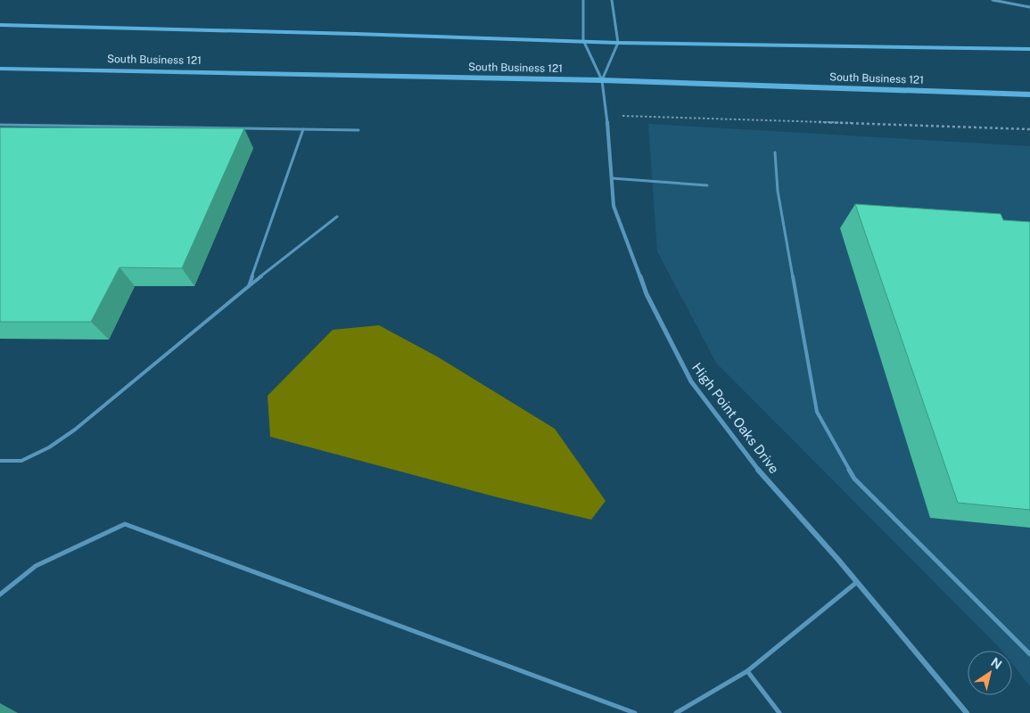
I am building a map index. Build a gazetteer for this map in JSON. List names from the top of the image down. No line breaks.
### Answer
{"streets":{"main road":["South Business 121"],"street":["High Point Oaks Drive"]},"crossings":[["South Business 121","High Point Oaks Drive"]],"north":"top right"}
